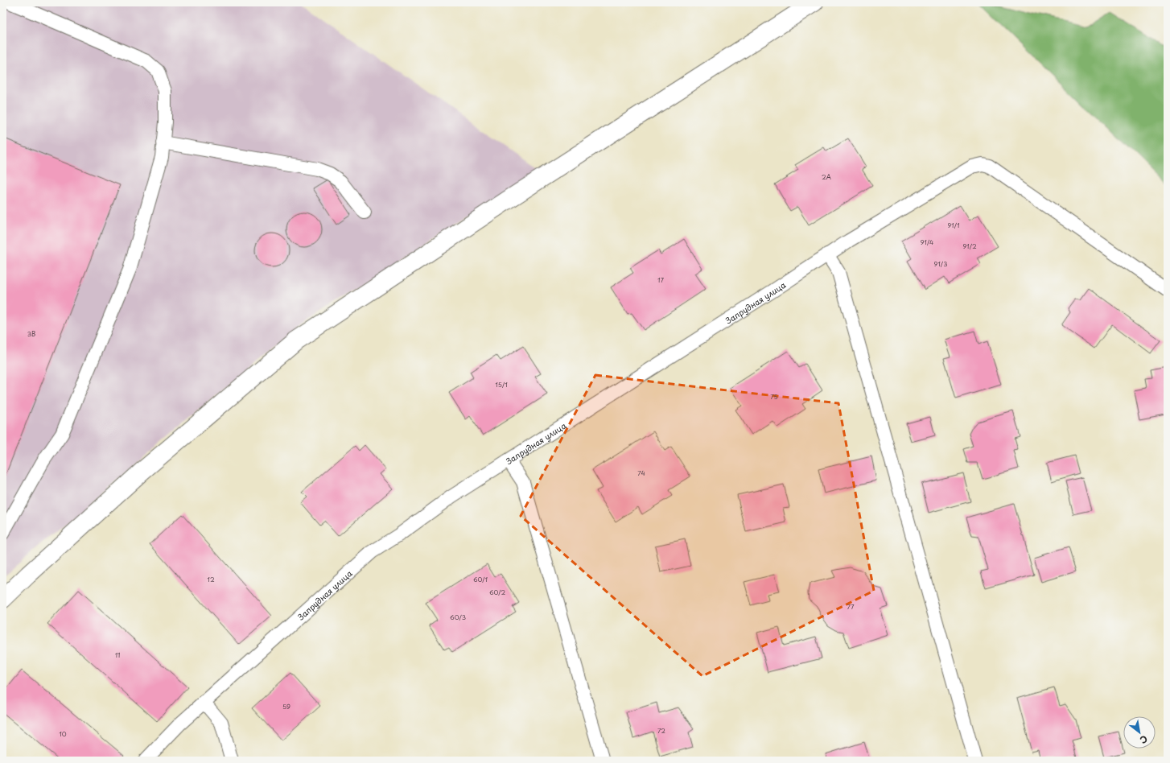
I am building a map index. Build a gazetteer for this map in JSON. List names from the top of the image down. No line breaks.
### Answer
{"streets":{"lane":["Запрудная улица"]},"house_numbers":["2А","91/1","91/4","91/2","91/3","17","3В","15/1","75","74","12","60/1","60/2","77","60/3","11","59","72","10"],"north":"bottom right"}
